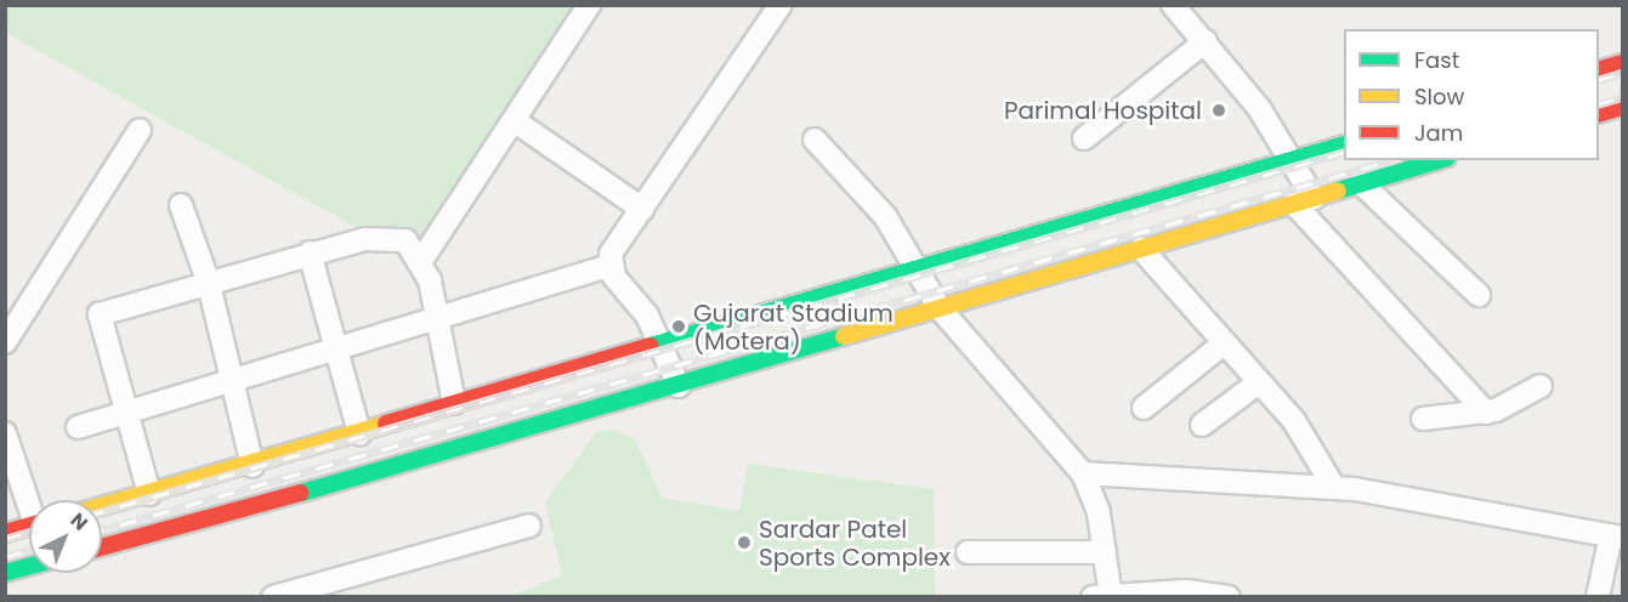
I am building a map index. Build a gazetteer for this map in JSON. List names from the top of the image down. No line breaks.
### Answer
{"places":["Parimal Hospital","Gujarat Stadium (Motera)","Sardar Patel Sports Complex"],"legend":["Fast","Slow","Jam"],"north":"top right"}
